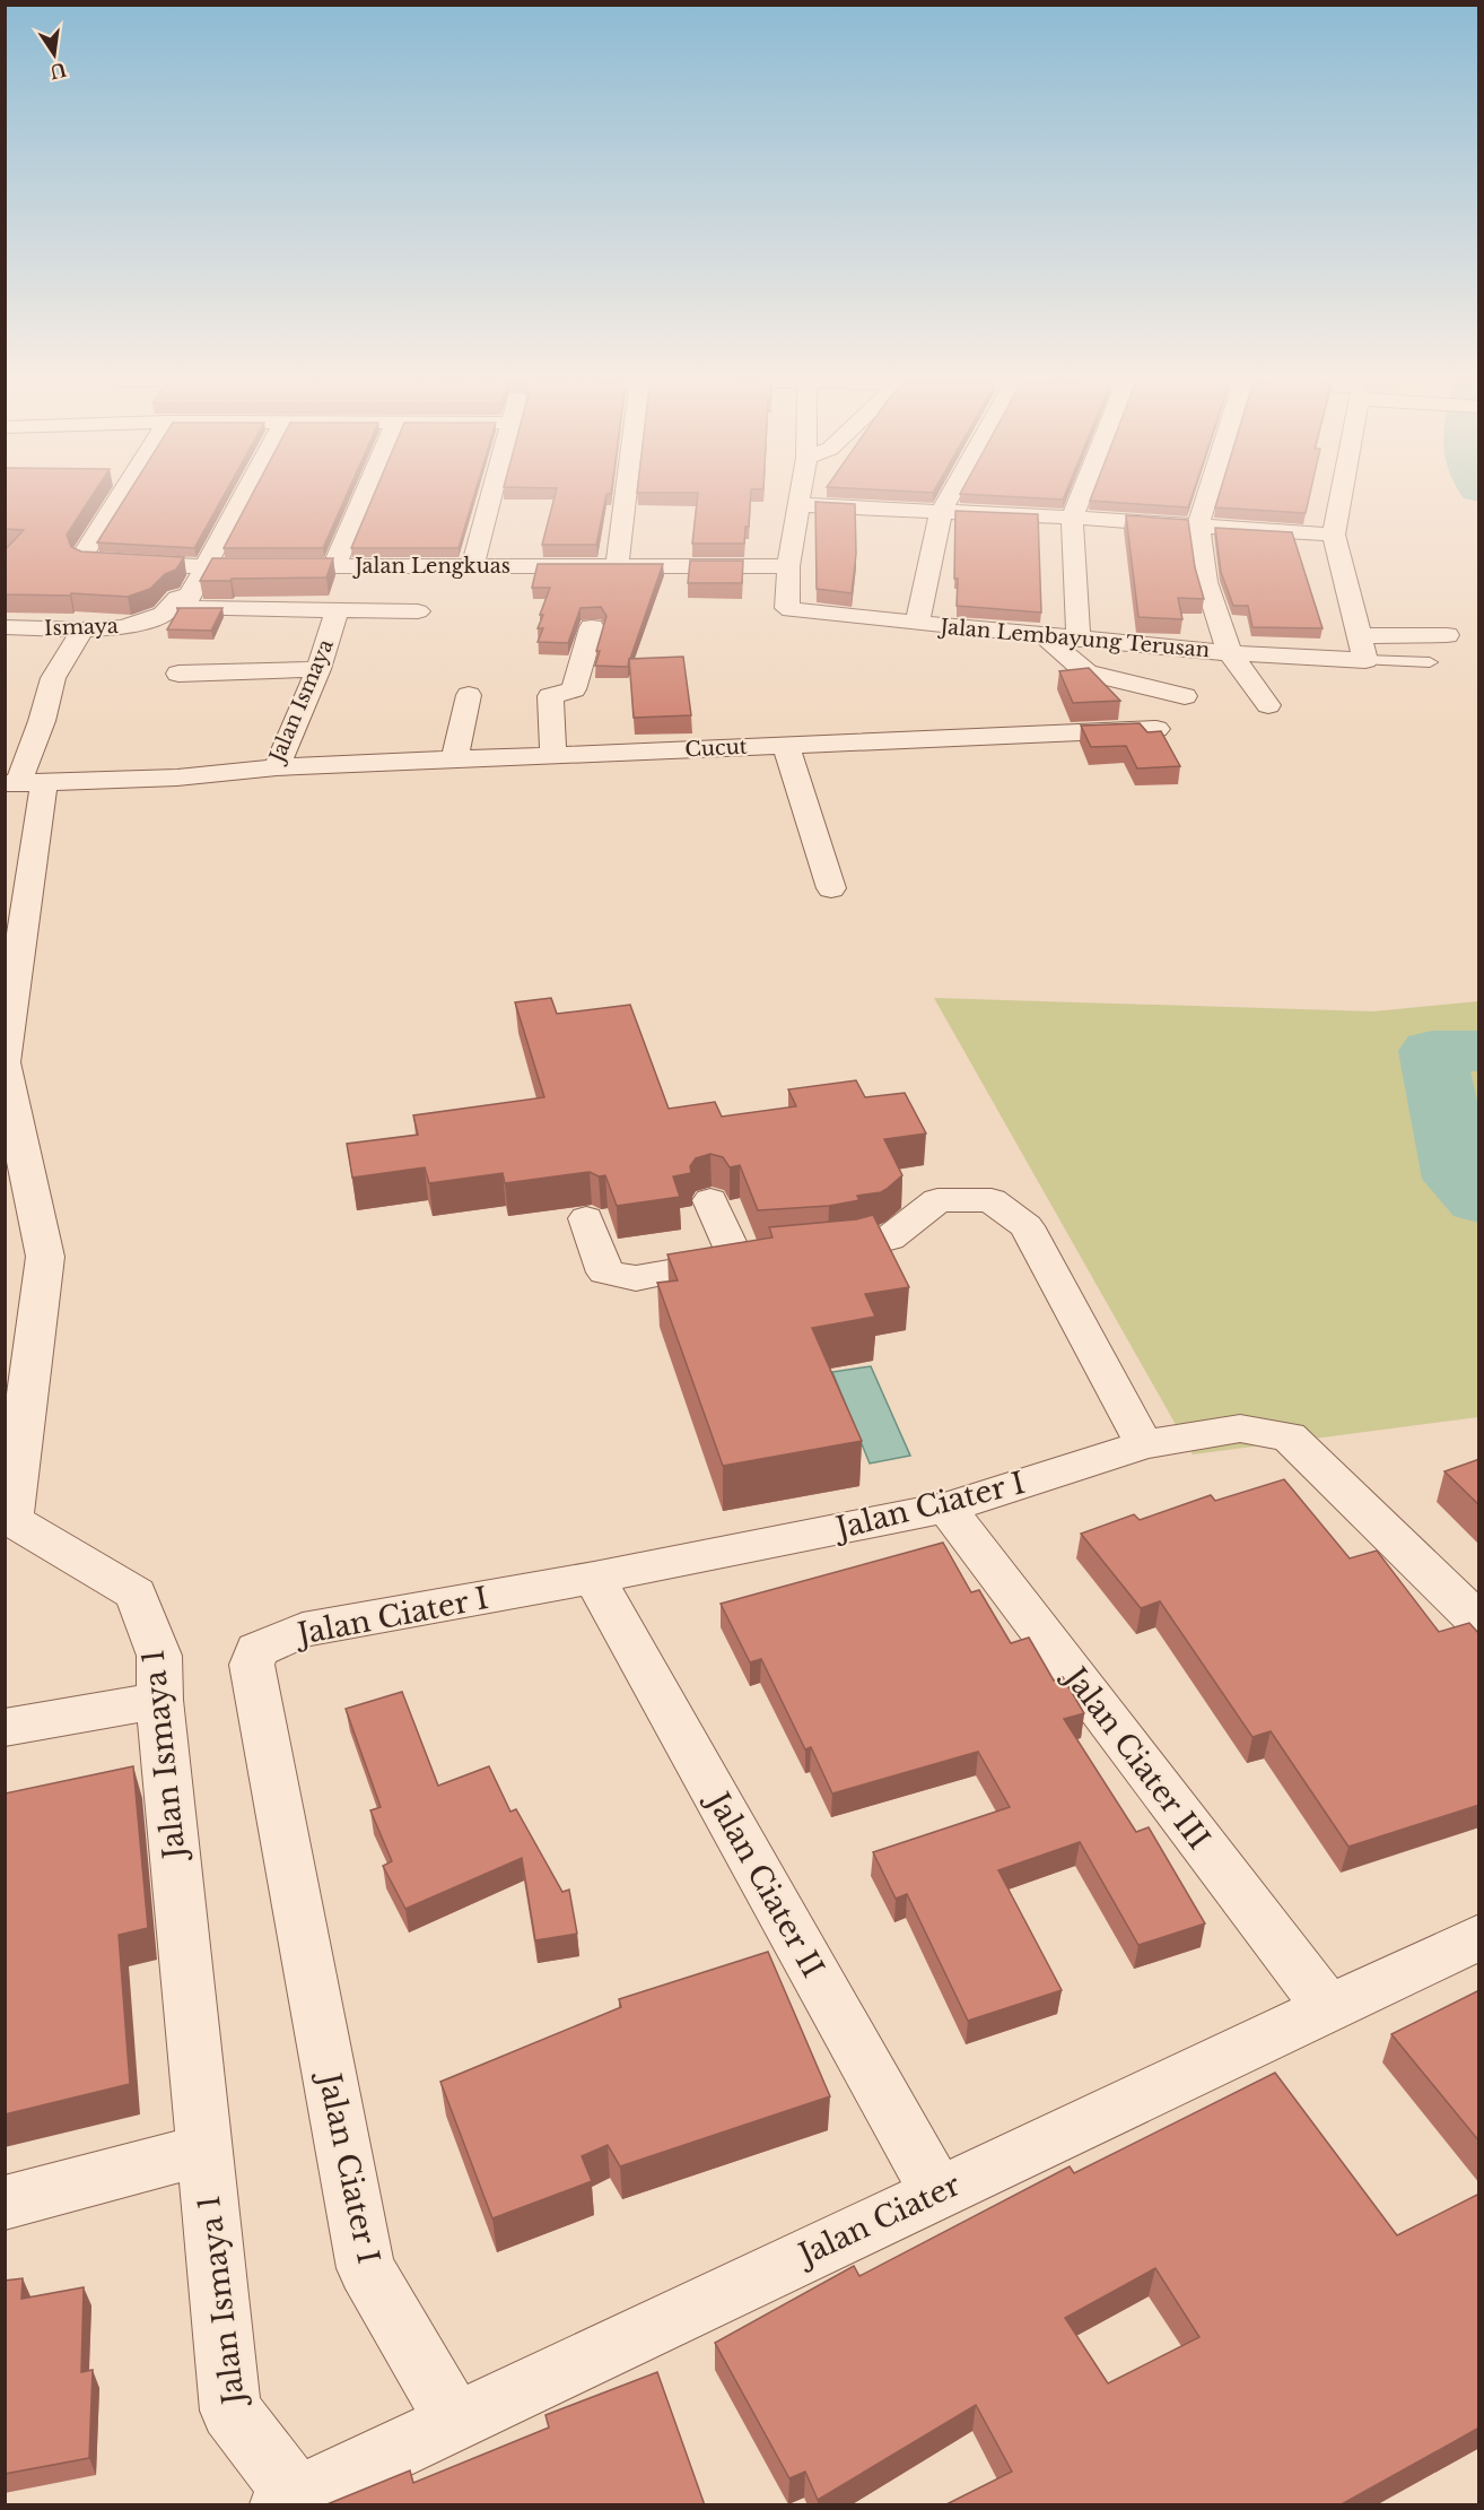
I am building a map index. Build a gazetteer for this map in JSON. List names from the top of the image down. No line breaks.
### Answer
{"streets":{"street":["Jalan Lengkuas","Ismaya","Jalan Lembayung Terusan","Jalan Ismaya","Cucut","Jalan Ciater I","Jalan Ismaya 1","Jalan Ciater III","Jalan Ciater II","Jalan Ciater"]},"crossings":[["Jalan Lengkuas","Jalan Lembayung Terusan"],["Ismaya","Jalan Ismaya"],["Ismaya","Jalan Ismaya 1"],["Jalan Ismaya","Cucut"],["Jalan Ismaya","Jalan Ismaya 1"],["Jalan Ciater I","Jalan Ciater III"],["Jalan Ciater I","Jalan Ciater II"],["Jalan Ciater I","Jalan Ciater"],["Jalan Ismaya 1","Jalan Ciater"],["Jalan Ciater III","Jalan Ciater"],["Jalan Ciater II","Jalan Ciater"]],"north":"bottom"}
